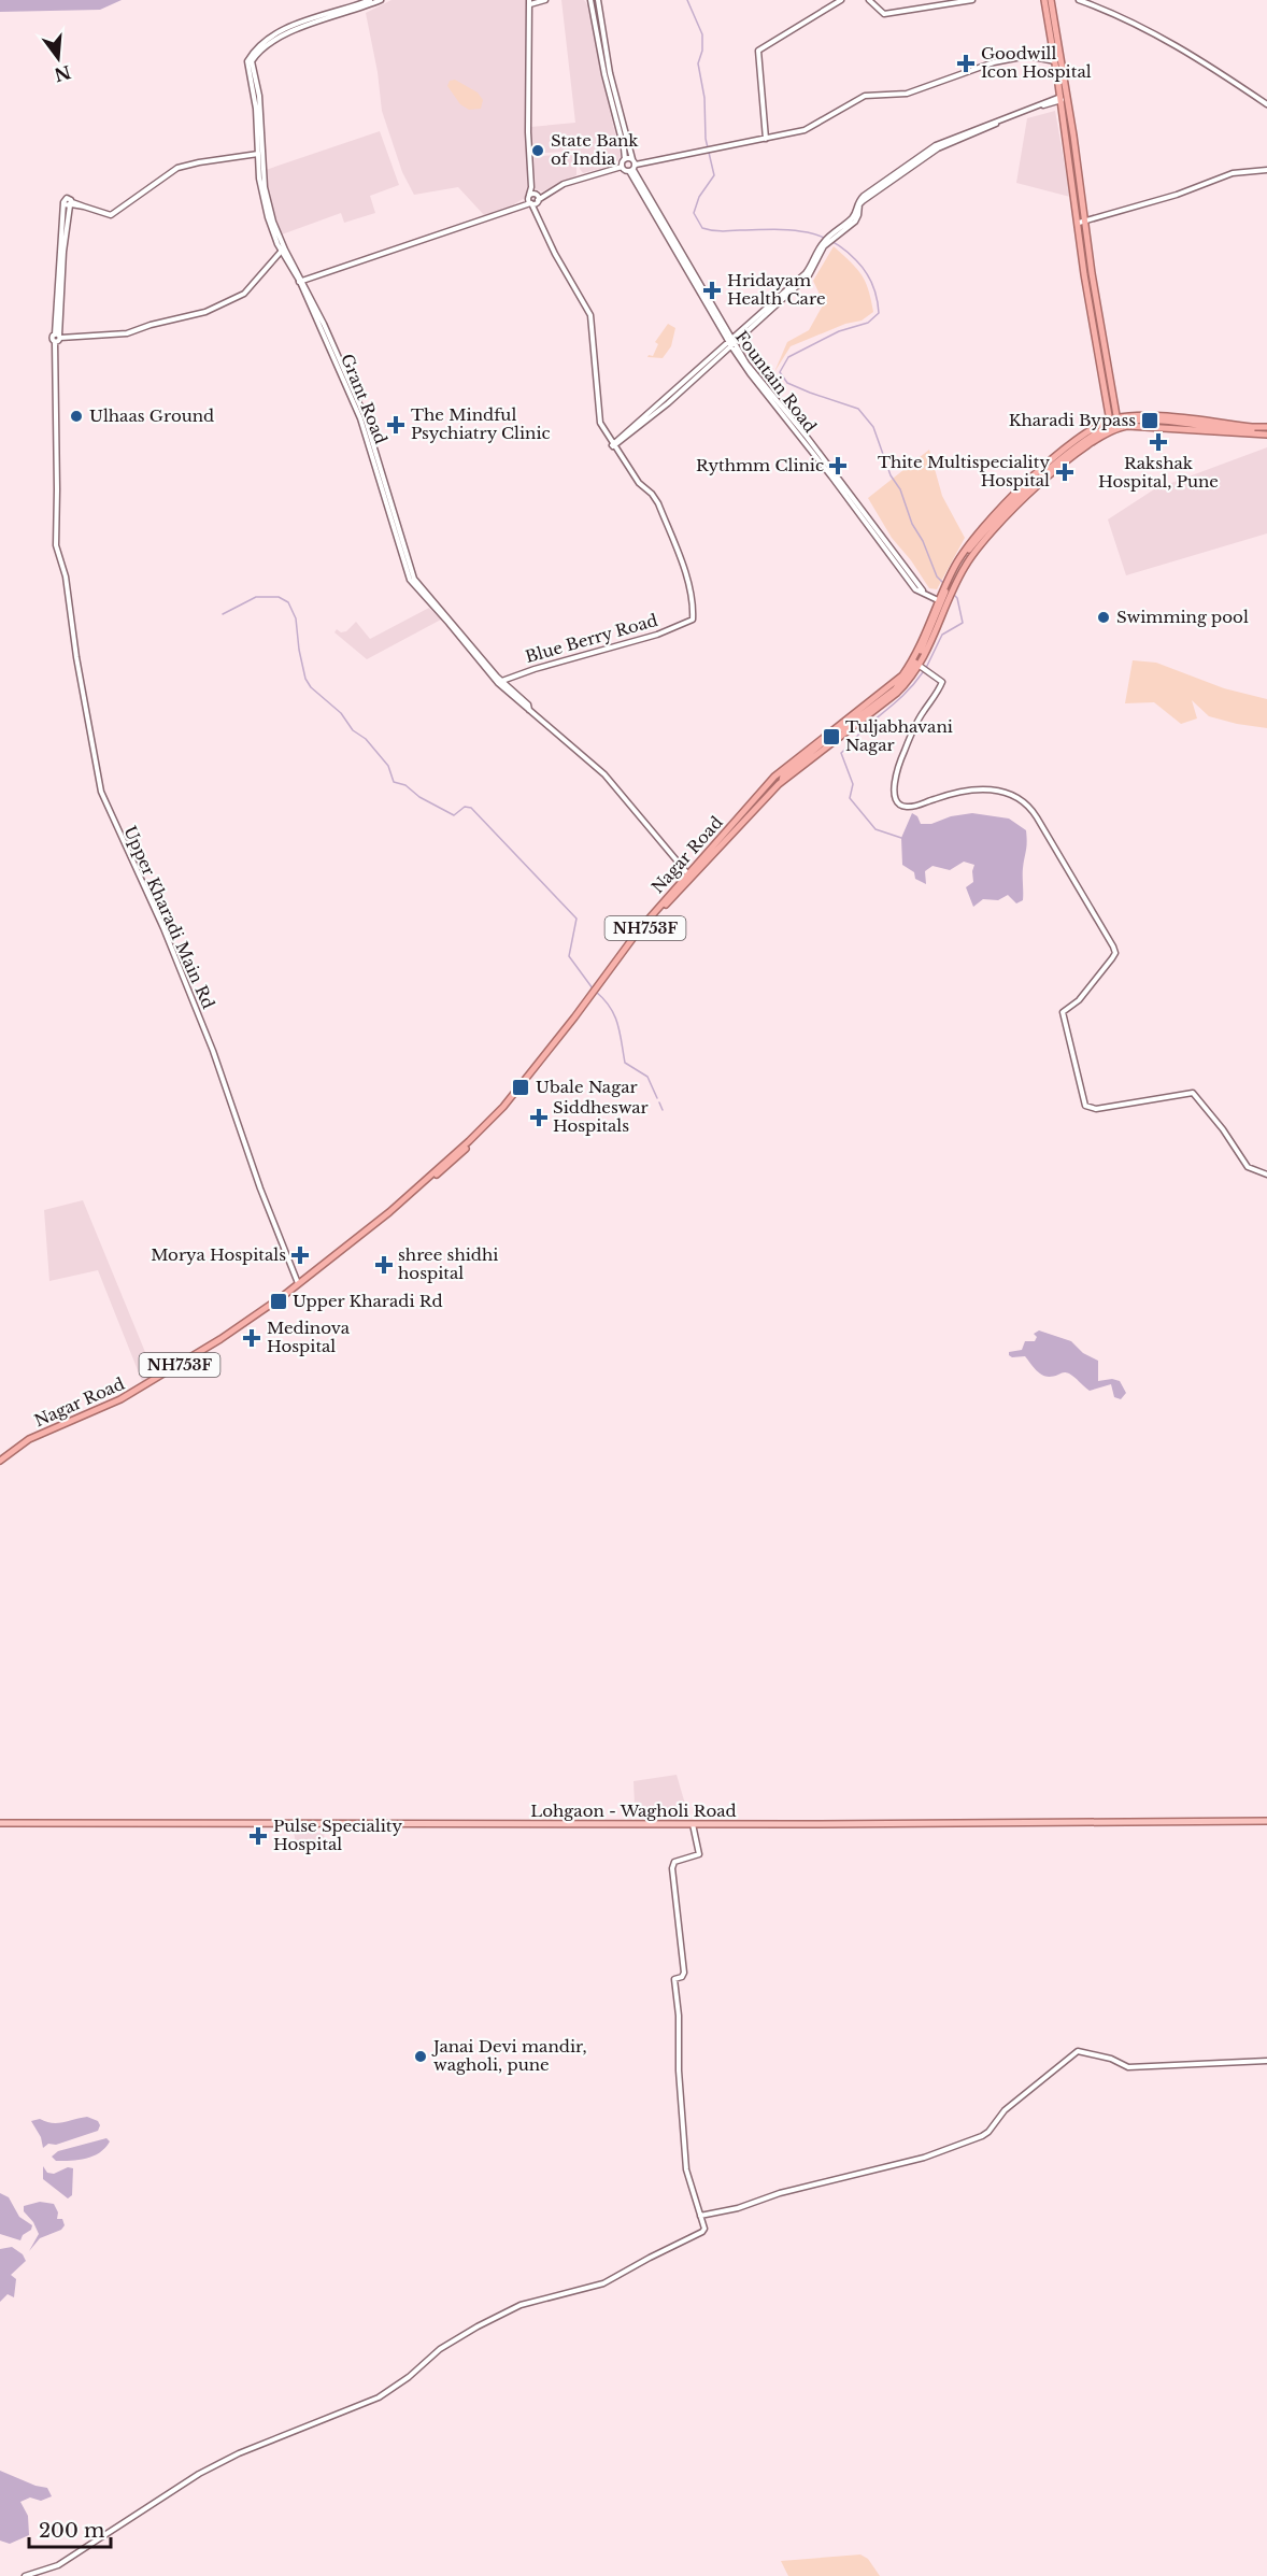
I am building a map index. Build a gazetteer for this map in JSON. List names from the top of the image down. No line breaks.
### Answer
{"streets":{"highway":["Nagar Road","NH753F"],"main road":["Lohgaon - Wagholi Road"],"street":["Fountain Road","Grant Road","Blue Berry Road","Upper Kharadi Main Rd"]},"crossings":[["Fountain Road","Nagar Road"],["Grant Road","Blue Berry Road"],["Grant Road","Nagar Road"],["Nagar Road","Upper Kharadi Main Rd"]],"places":{"health":["Goodwill Icon Hospital","Hridayam Health Care","The Mindful Psychiatry Clinic","Rakshak Hospital, Pune","Rythmm Clinic","Thite Multispeciality Hospital","Siddheswar Hospitals","Morya Hospitals","shree shidhi hospital","Medinova Hospital","Pulse Speciality Hospital"],"other":["State Bank of India","Ulhaas Ground","Swimming pool","Janai Devi mandir, wagholi, pune"],"transit":["Kharadi Bypass","Tuljabhavani Nagar","Ubale Nagar","Upper Kharadi Rd"]},"scale_bar":"200 m","north":"bottom"}
